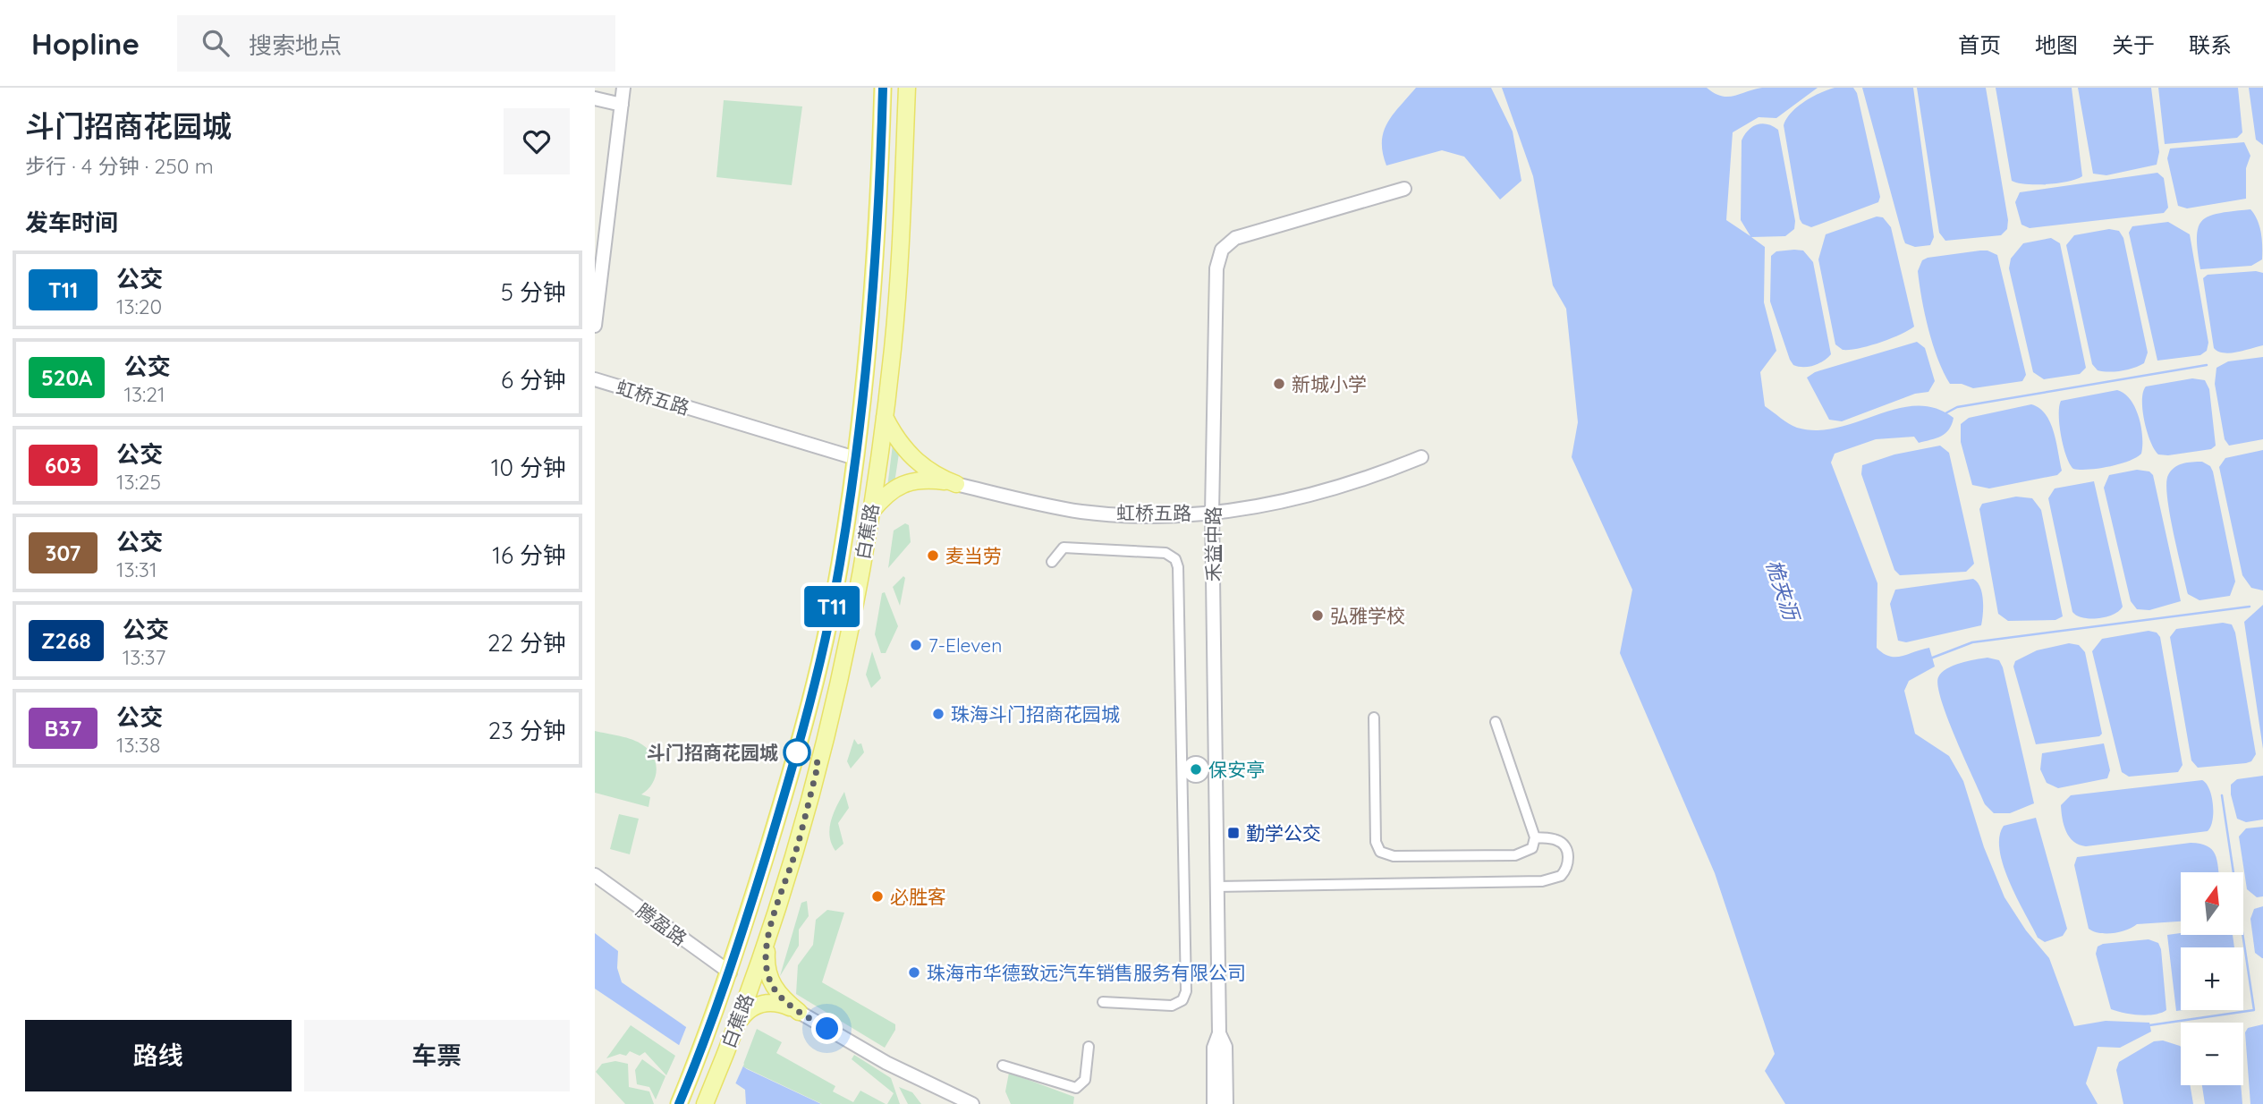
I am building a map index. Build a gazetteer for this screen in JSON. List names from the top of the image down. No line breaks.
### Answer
{"streets":{"main road":["白蕉路"],"street":["虹桥五路","禾益中路","腾盈路"]},"crossings":[["虹桥五路","白蕉路"],["虹桥五路","禾益中路"],["白蕉路","腾盈路"]],"water":["桅夹沥"],"places":{"other":["新城小学","麦当劳","弘雅学校","7-Eleven","珠海斗门招商花园城","斗门招商花园城","保安亭","必胜客","珠海市华德致远汽车销售服务有限公司"],"transit":["勤学公交"]},"lines":["bus line T11"],"north":"top","page":{"header":"Hopline","search":"搜索地点","nav":["首页","地图","关于","联系"],"heading":[["斗门招商花园城","步行 · 4 分钟 · 250 m"],"发车时间"],"on_map":"T11","list":[{"mark":"T11","name":"公交","note":"13:20","value":"5 分钟"},{"mark":"520A","name":"公交","note":"13:21","value":"6 分钟"},{"mark":"603","name":"公交","note":"13:25","value":"10 分钟"},{"mark":"307","name":"公交","note":"13:31","value":"16 分钟"},{"mark":"Z268","name":"公交","note":"13:37","value":"22 分钟"},{"mark":"B37","name":"公交","note":"13:38","value":"23 分钟"}],"map_buttons":["+","−"],"buttons":["路线","车票"]}}
